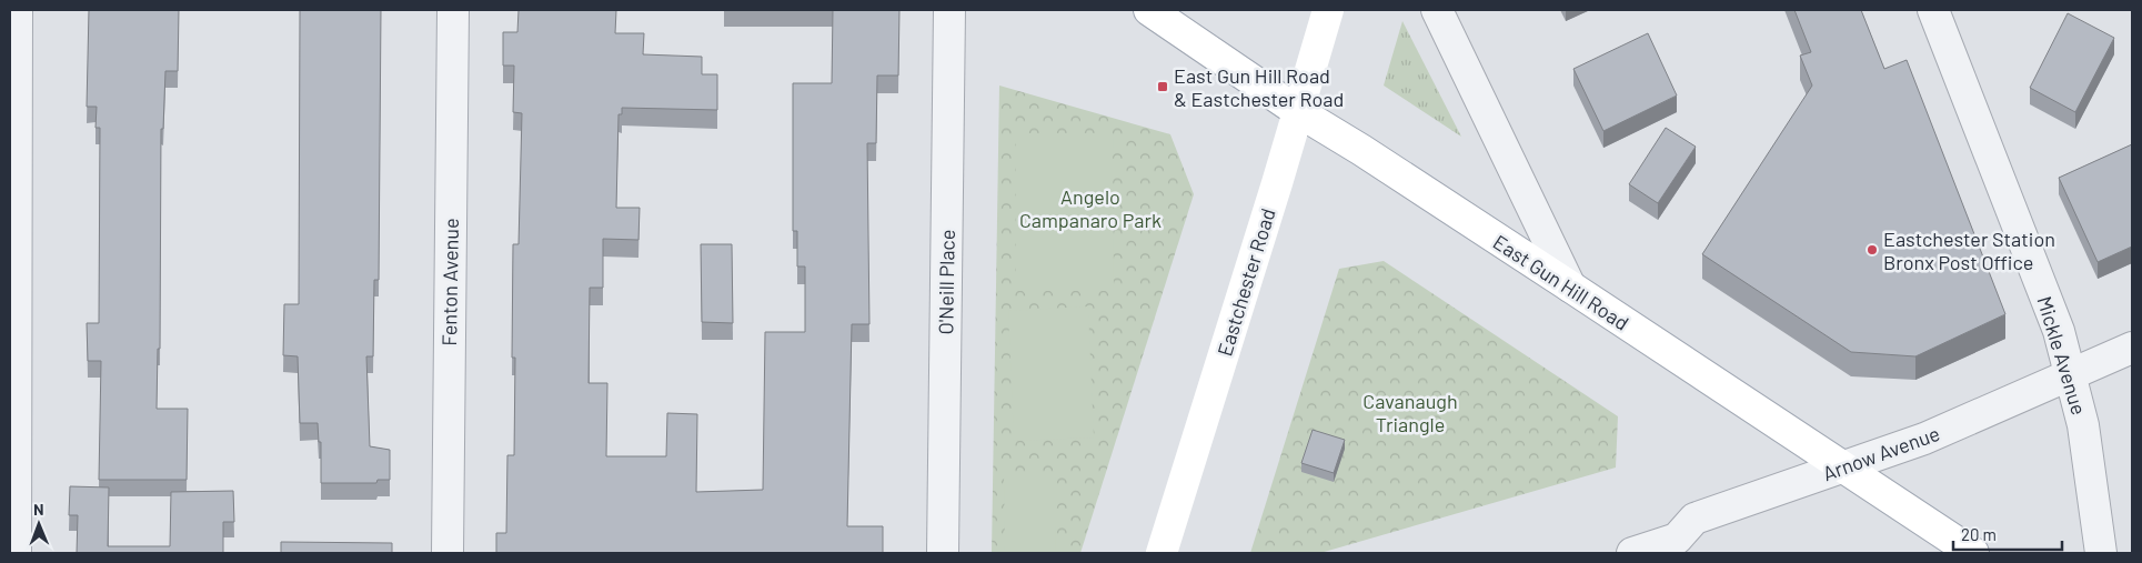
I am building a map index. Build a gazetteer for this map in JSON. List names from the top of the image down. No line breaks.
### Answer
{"streets":{"main road":["Eastchester Road","East Gun Hill Road"],"street":["Fenton Avenue","O'Neill Place","Mickle Avenue","Arnow Avenue"]},"crossings":[["Eastchester Road","East Gun Hill Road"],["East Gun Hill Road","Arnow Avenue"],["Mickle Avenue","Arnow Avenue"]],"parks":["Angelo Campanaro Park","Cavanaugh Triangle"],"places":{"transit":["East Gun Hill Road & Eastchester Road"],"other":["Eastchester Station Bronx Post Office"]},"scale_bar":"20 m","north":"top"}
